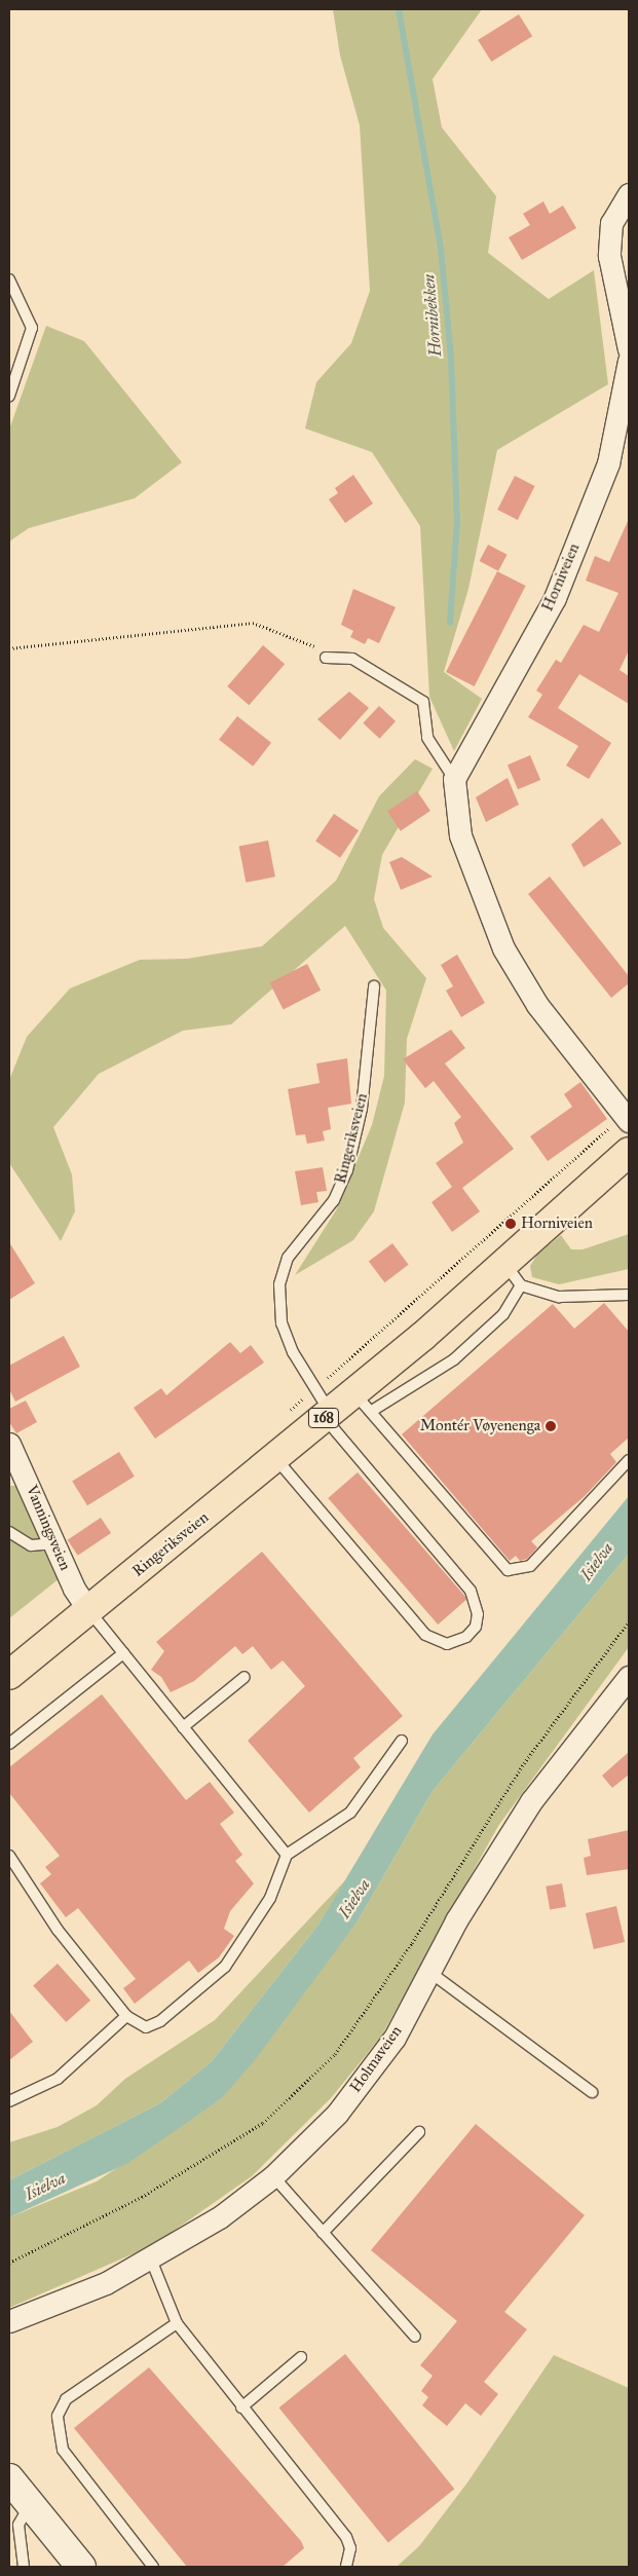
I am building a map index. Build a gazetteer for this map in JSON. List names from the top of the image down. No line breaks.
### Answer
{"streets":{"main road":["Ringeriksveien","168"],"street":["Horniveien","Vanningsveien","Holmaveien"]},"crossings":[["Ringeriksveien","Vanningsveien"]],"water":["Hornibekken","Isielva"],"places":["Horniveien","Montér Vøyenenga"]}
